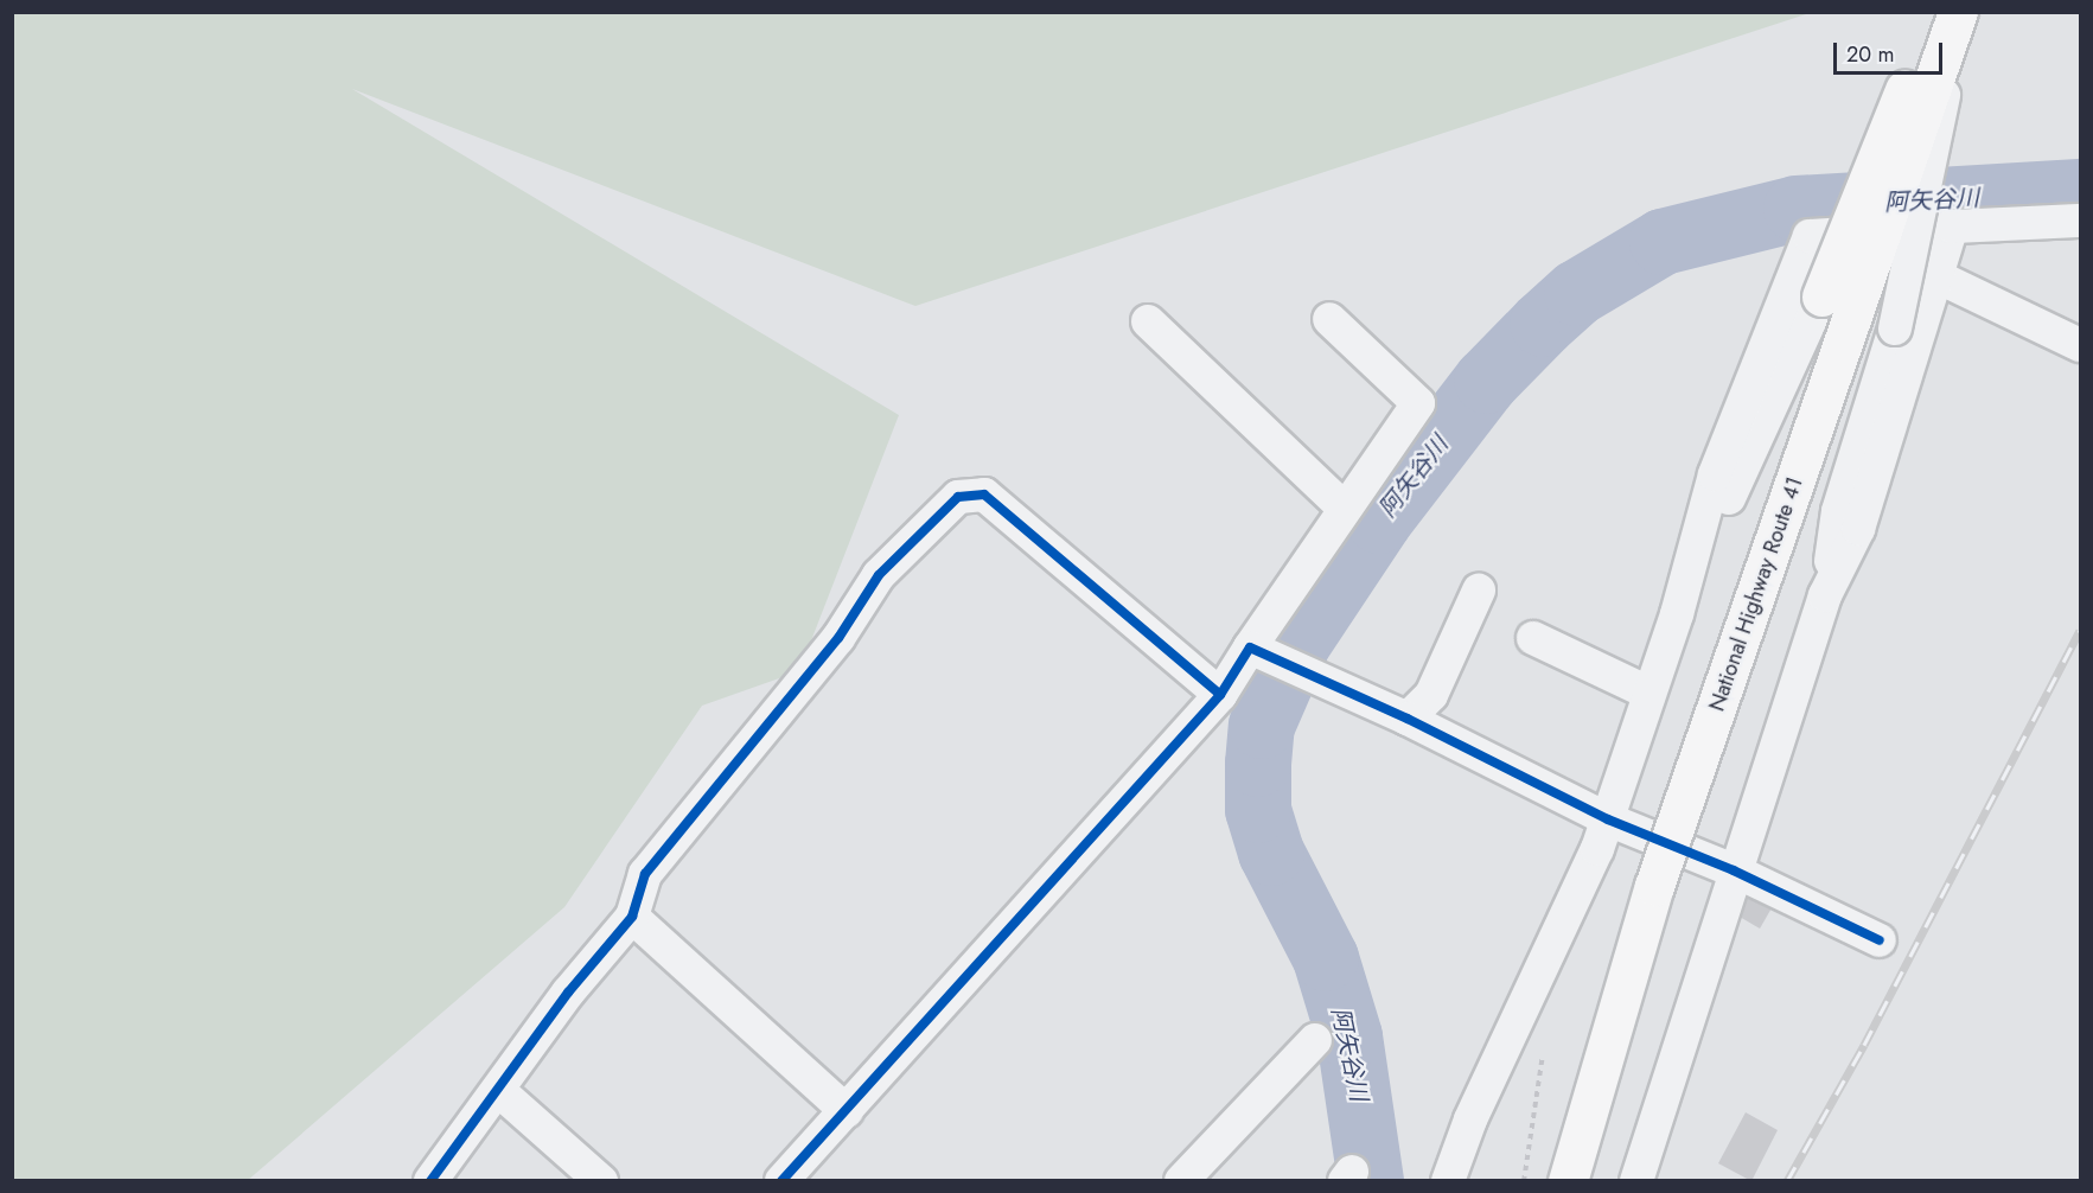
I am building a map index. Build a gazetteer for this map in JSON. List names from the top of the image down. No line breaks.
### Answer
{"streets":{"highway":["National Highway Route 41"]},"water":["阿矢谷川"],"scale_bar":"20 m"}
